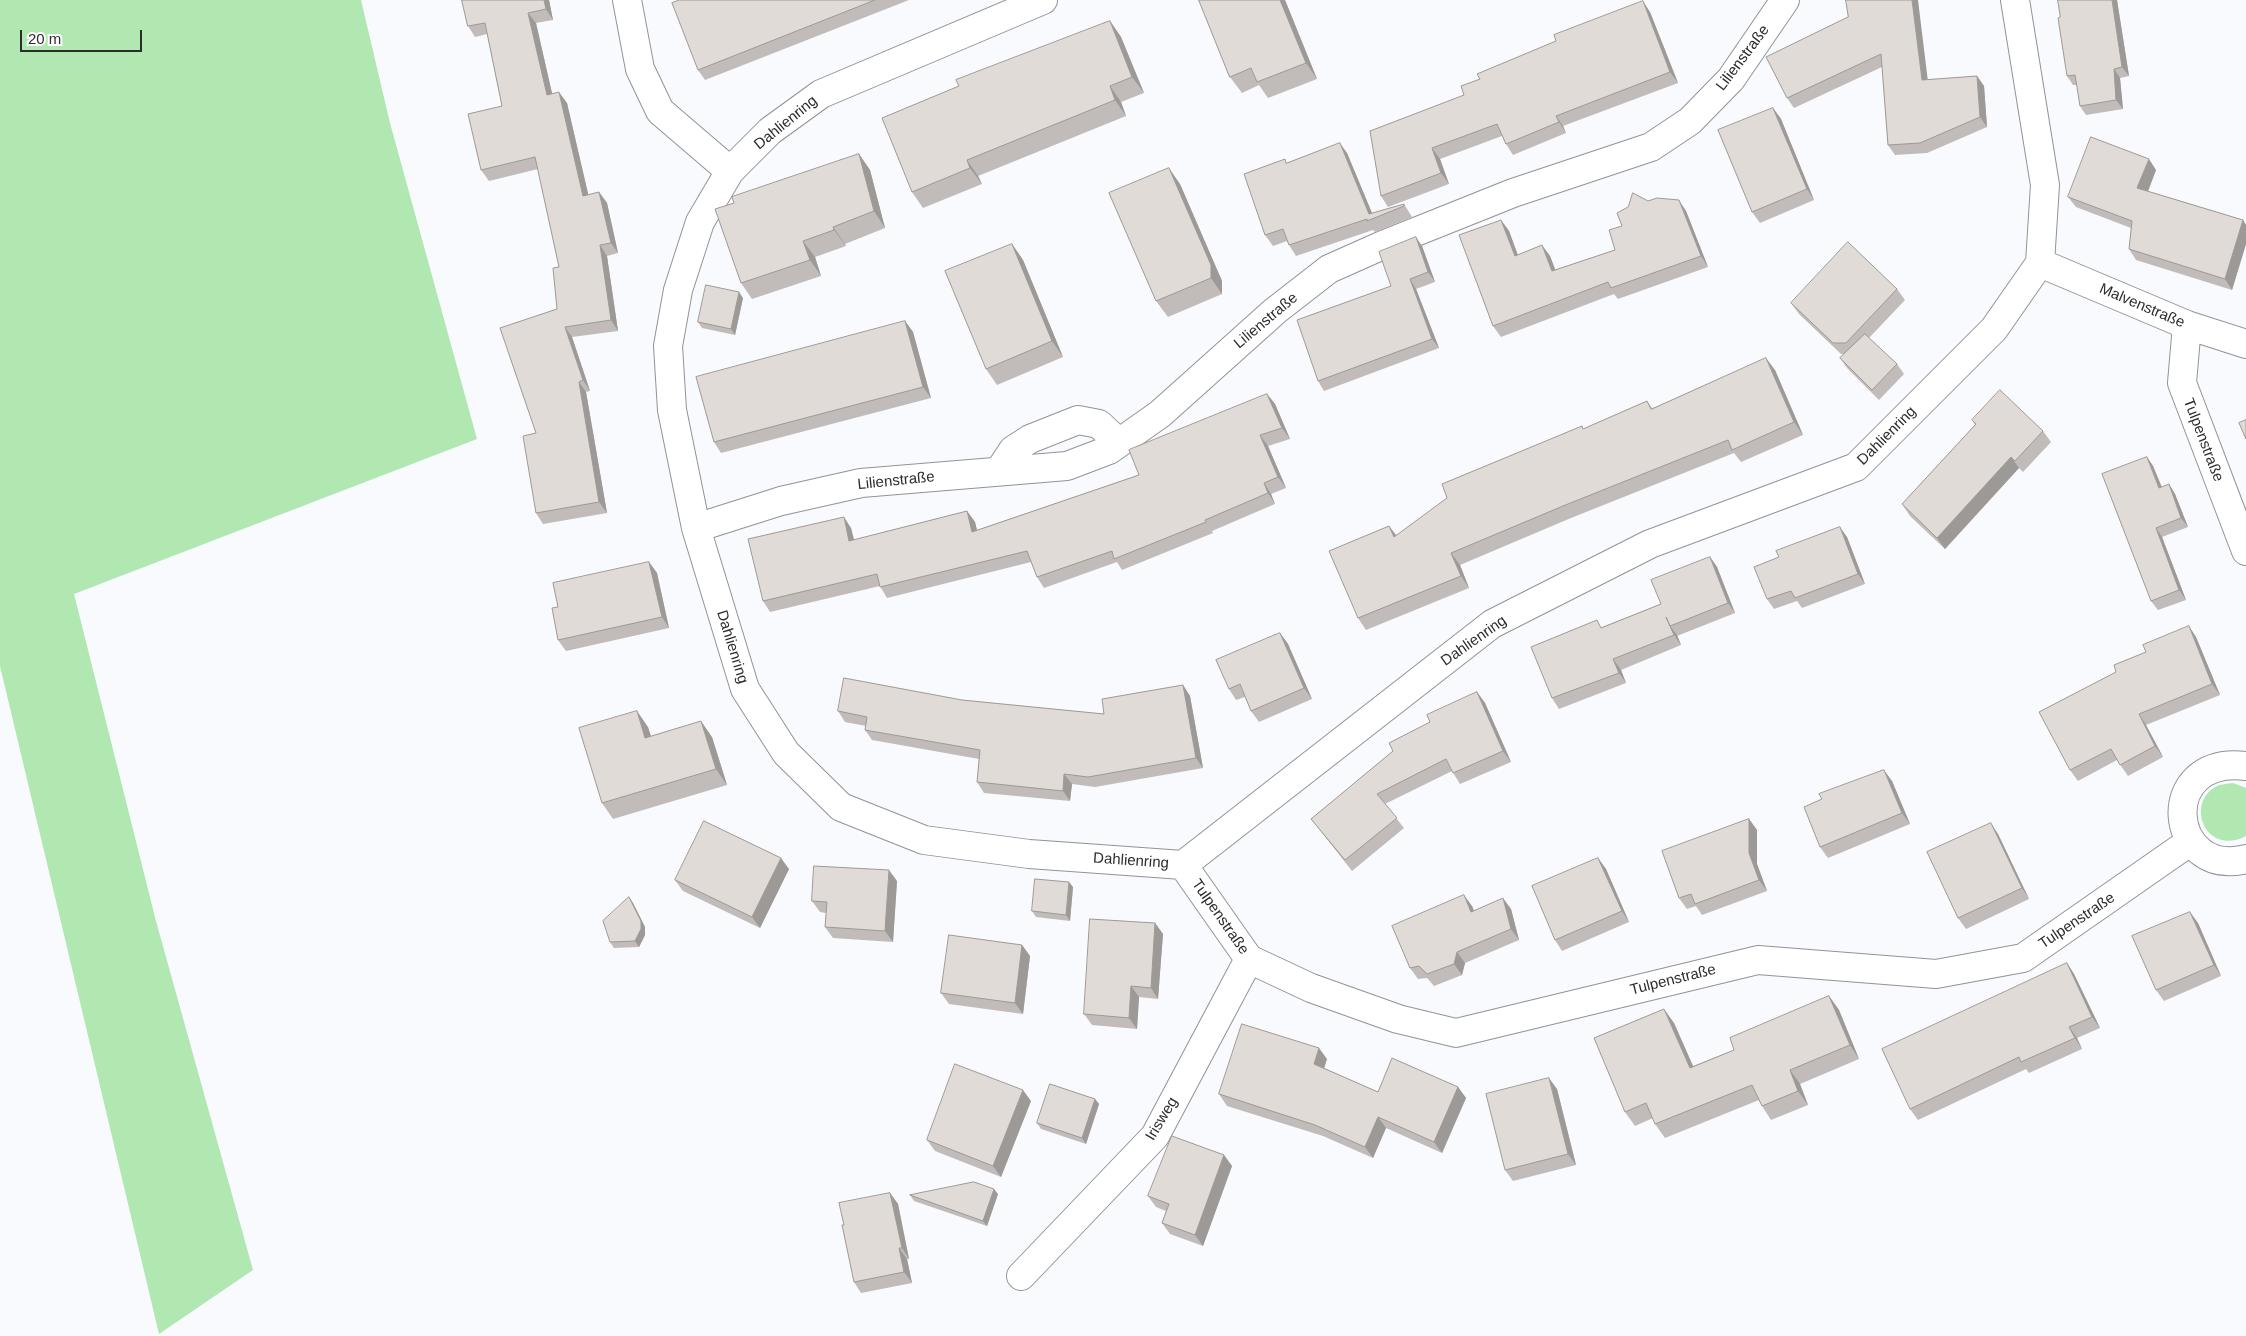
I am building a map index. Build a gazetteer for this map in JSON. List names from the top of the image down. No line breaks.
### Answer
{"streets":{"street":["Lilienstraße","Dahlienring","Malvenstraße","Tulpenstraße","Irisweg"]},"crossings":[["Lilienstraße","Dahlienring"],["Dahlienring","Malvenstraße"],["Dahlienring","Tulpenstraße"],["Malvenstraße","Tulpenstraße"],["Tulpenstraße","Irisweg"]],"scale_bar":"20 m"}
